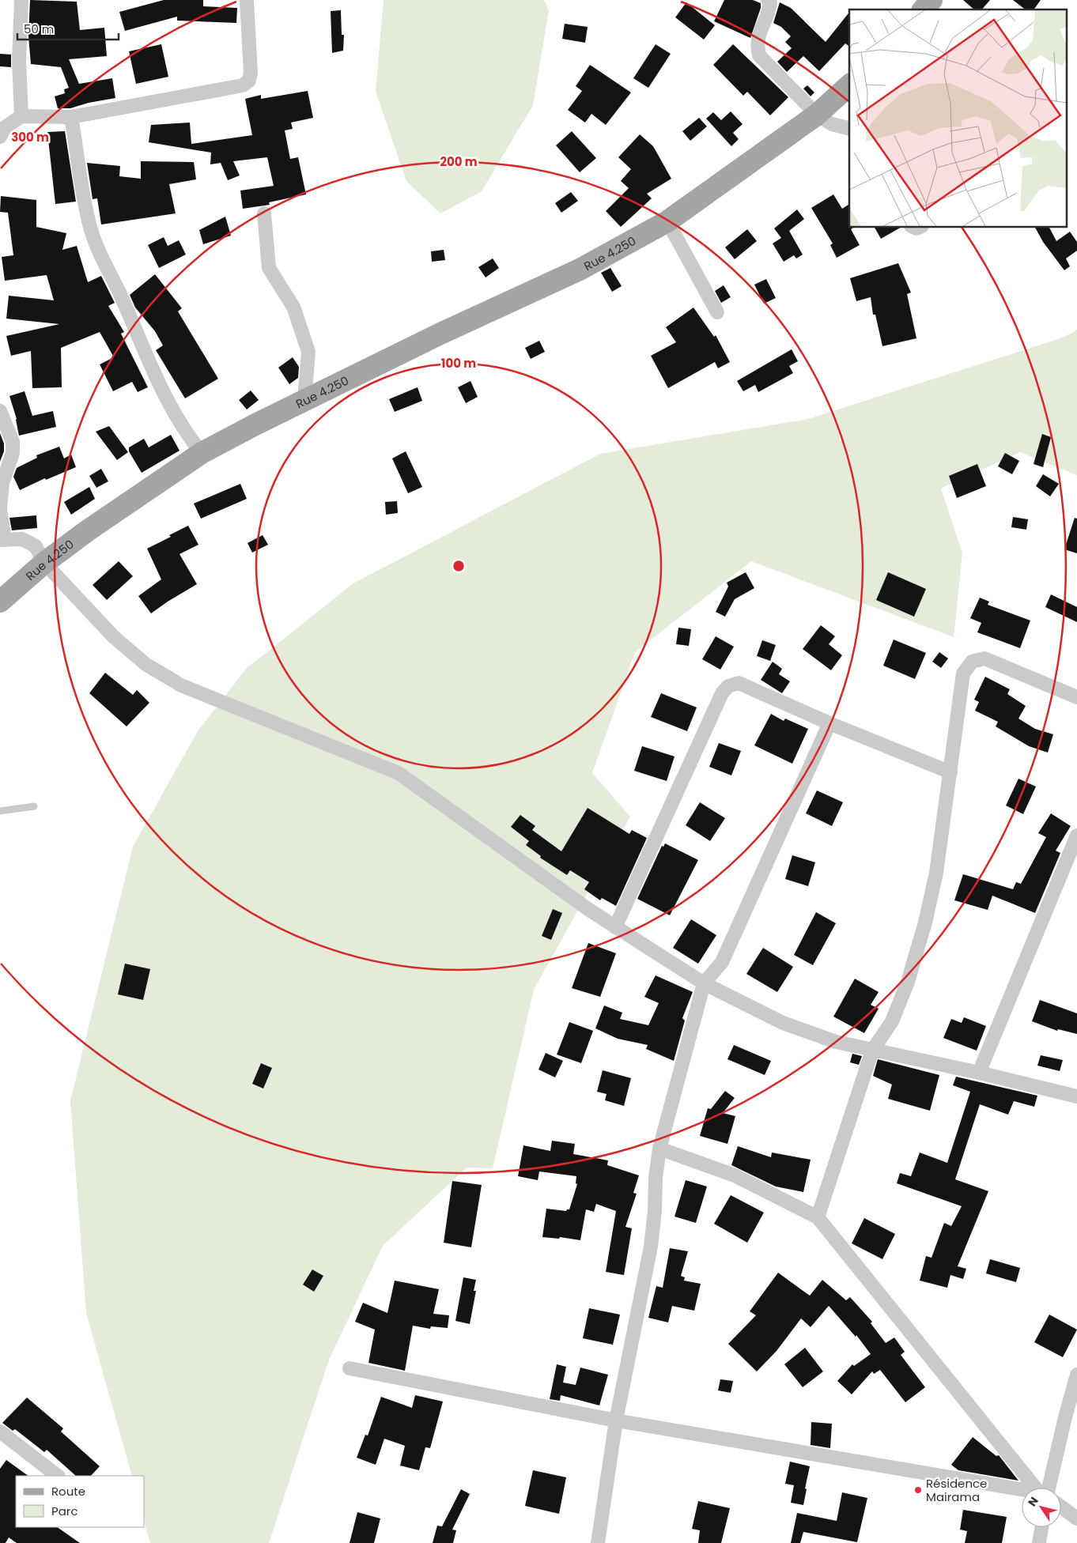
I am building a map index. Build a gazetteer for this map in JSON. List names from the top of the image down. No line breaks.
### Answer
{"streets":{"main road":["Rue 4.250"]},"places":["Résidence Mairama"],"legend":["Route","Parc"],"scale_bar":"50 m","north":"top left","rings":["300 m","200 m","100 m"]}
